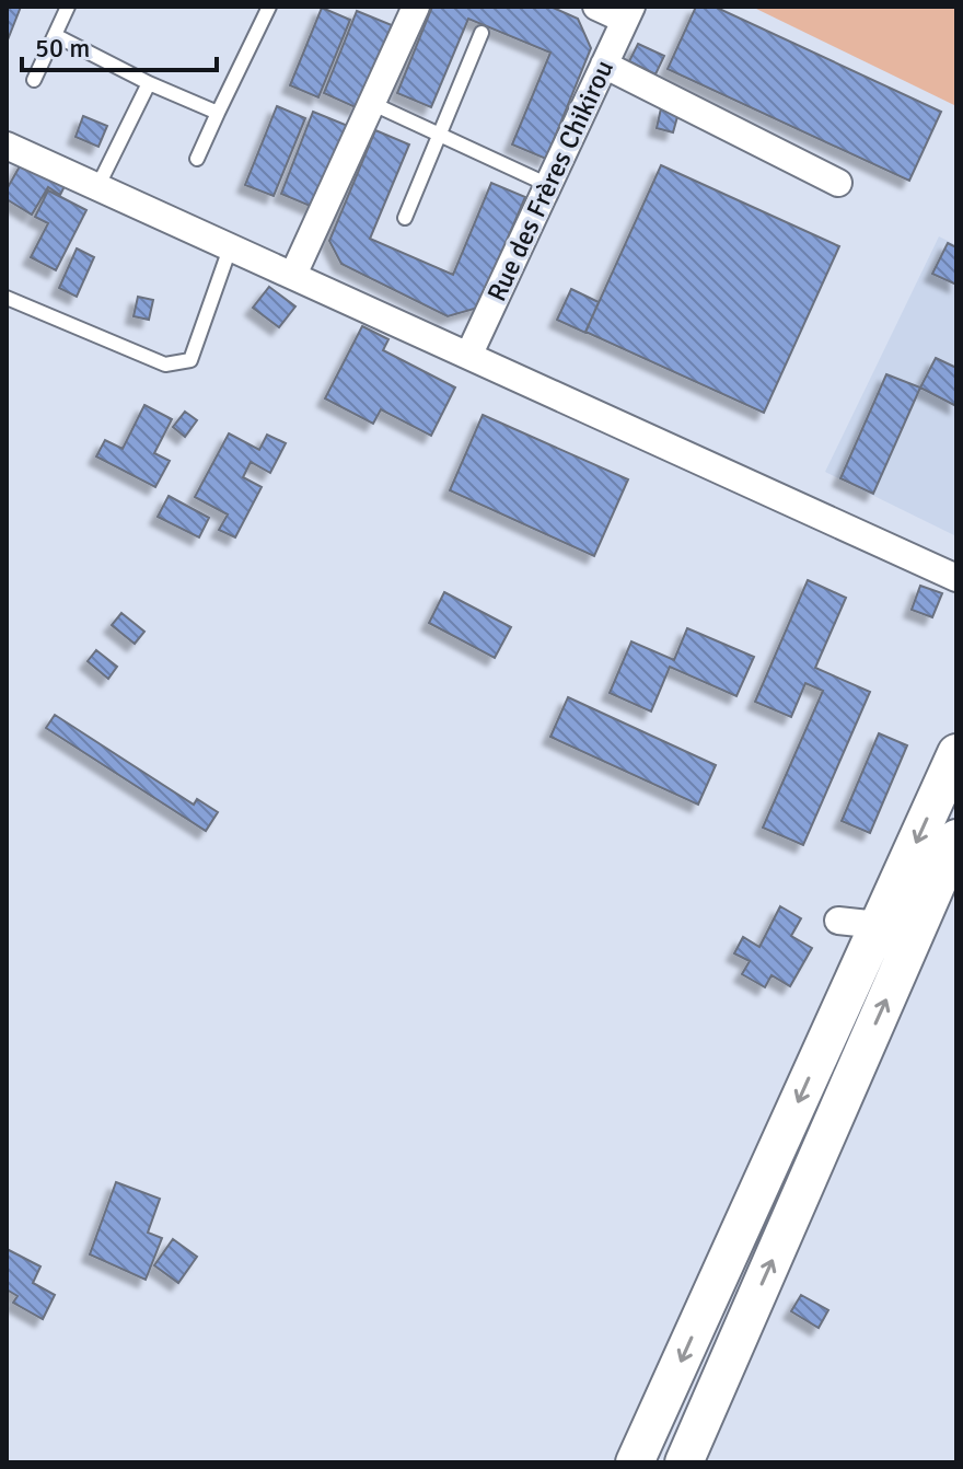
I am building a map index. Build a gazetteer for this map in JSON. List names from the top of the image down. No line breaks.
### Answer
{"streets":{"street":["Rue des Frères Chikirou"]},"scale_bar":"50 m"}
